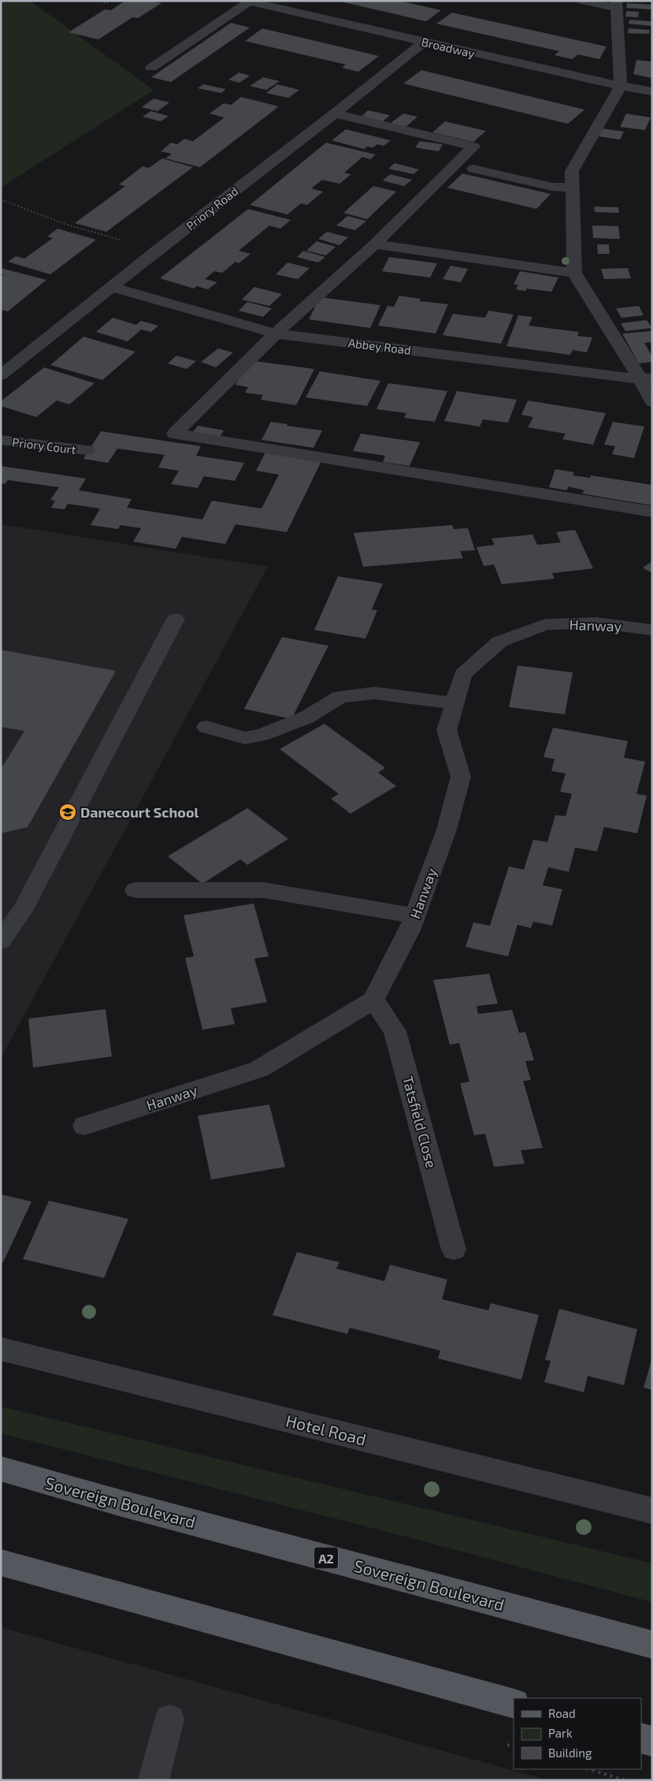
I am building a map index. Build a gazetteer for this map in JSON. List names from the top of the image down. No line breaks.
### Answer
{"streets":{"main road":["Sovereign Boulevard","A2"],"street":["Broadway","Priory Road","Abbey Road","Priory Court","Hanway","Tatsfield Close","Hotel Road"]},"crossings":[["Broadway","Priory Road"],["Priory Road","Abbey Road"],["Hanway","Tatsfield Close"]],"places":{"school or university":["Danecourt School"]},"legend":["Road","Park","Building"]}
